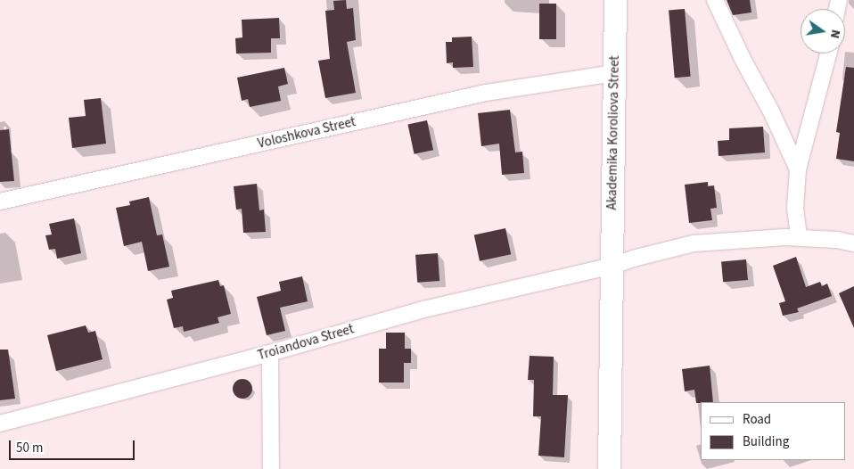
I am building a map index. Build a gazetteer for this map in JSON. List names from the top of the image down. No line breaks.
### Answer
{"streets":{"main road":["Akademika Koroliova Street"],"street":["Voloshkova Street","Troiandova Street"]},"crossings":[["Voloshkova Street","Akademika Koroliova Street"],["Akademika Koroliova Street","Troiandova Street"]],"legend":["Road","Building"],"scale_bar":"50 m","north":"right"}
